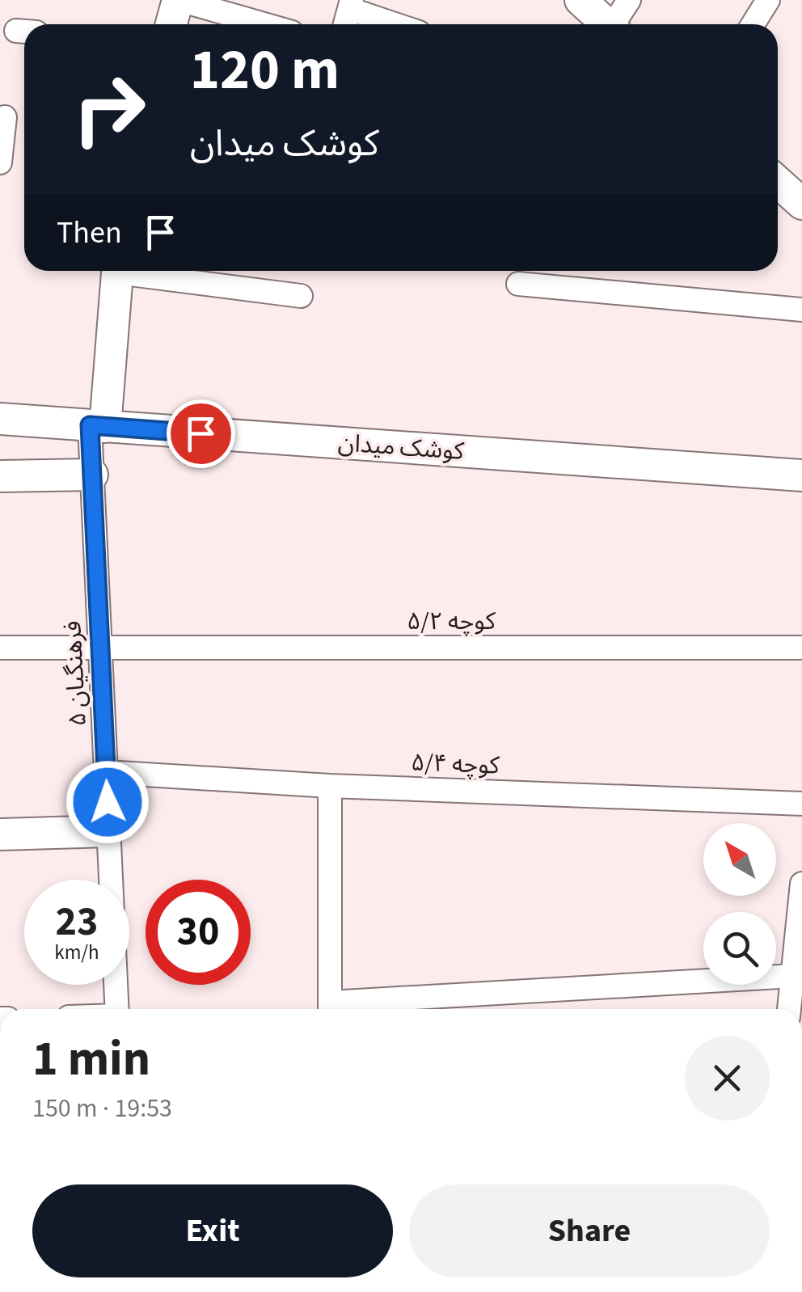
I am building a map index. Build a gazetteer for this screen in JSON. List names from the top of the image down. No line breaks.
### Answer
{"streets":{"street":["کوشک میدان","کوچه ۵/۲","فرهنگیان ۵","کوچه ۵/۴"]},"crossings":[["کوشک میدان","فرهنگیان ۵"],["کوچه ۵/۲","فرهنگیان ۵"],["فرهنگیان ۵","کوچه ۵/۴"]],"north":"top left","page":{"turn":["120 m","کوشک میدان"],"then":"Then","speed":"23 km/h","limit":"30","heading":["1 min","150 m · 19:53"],"buttons":["Exit","Share"]}}
